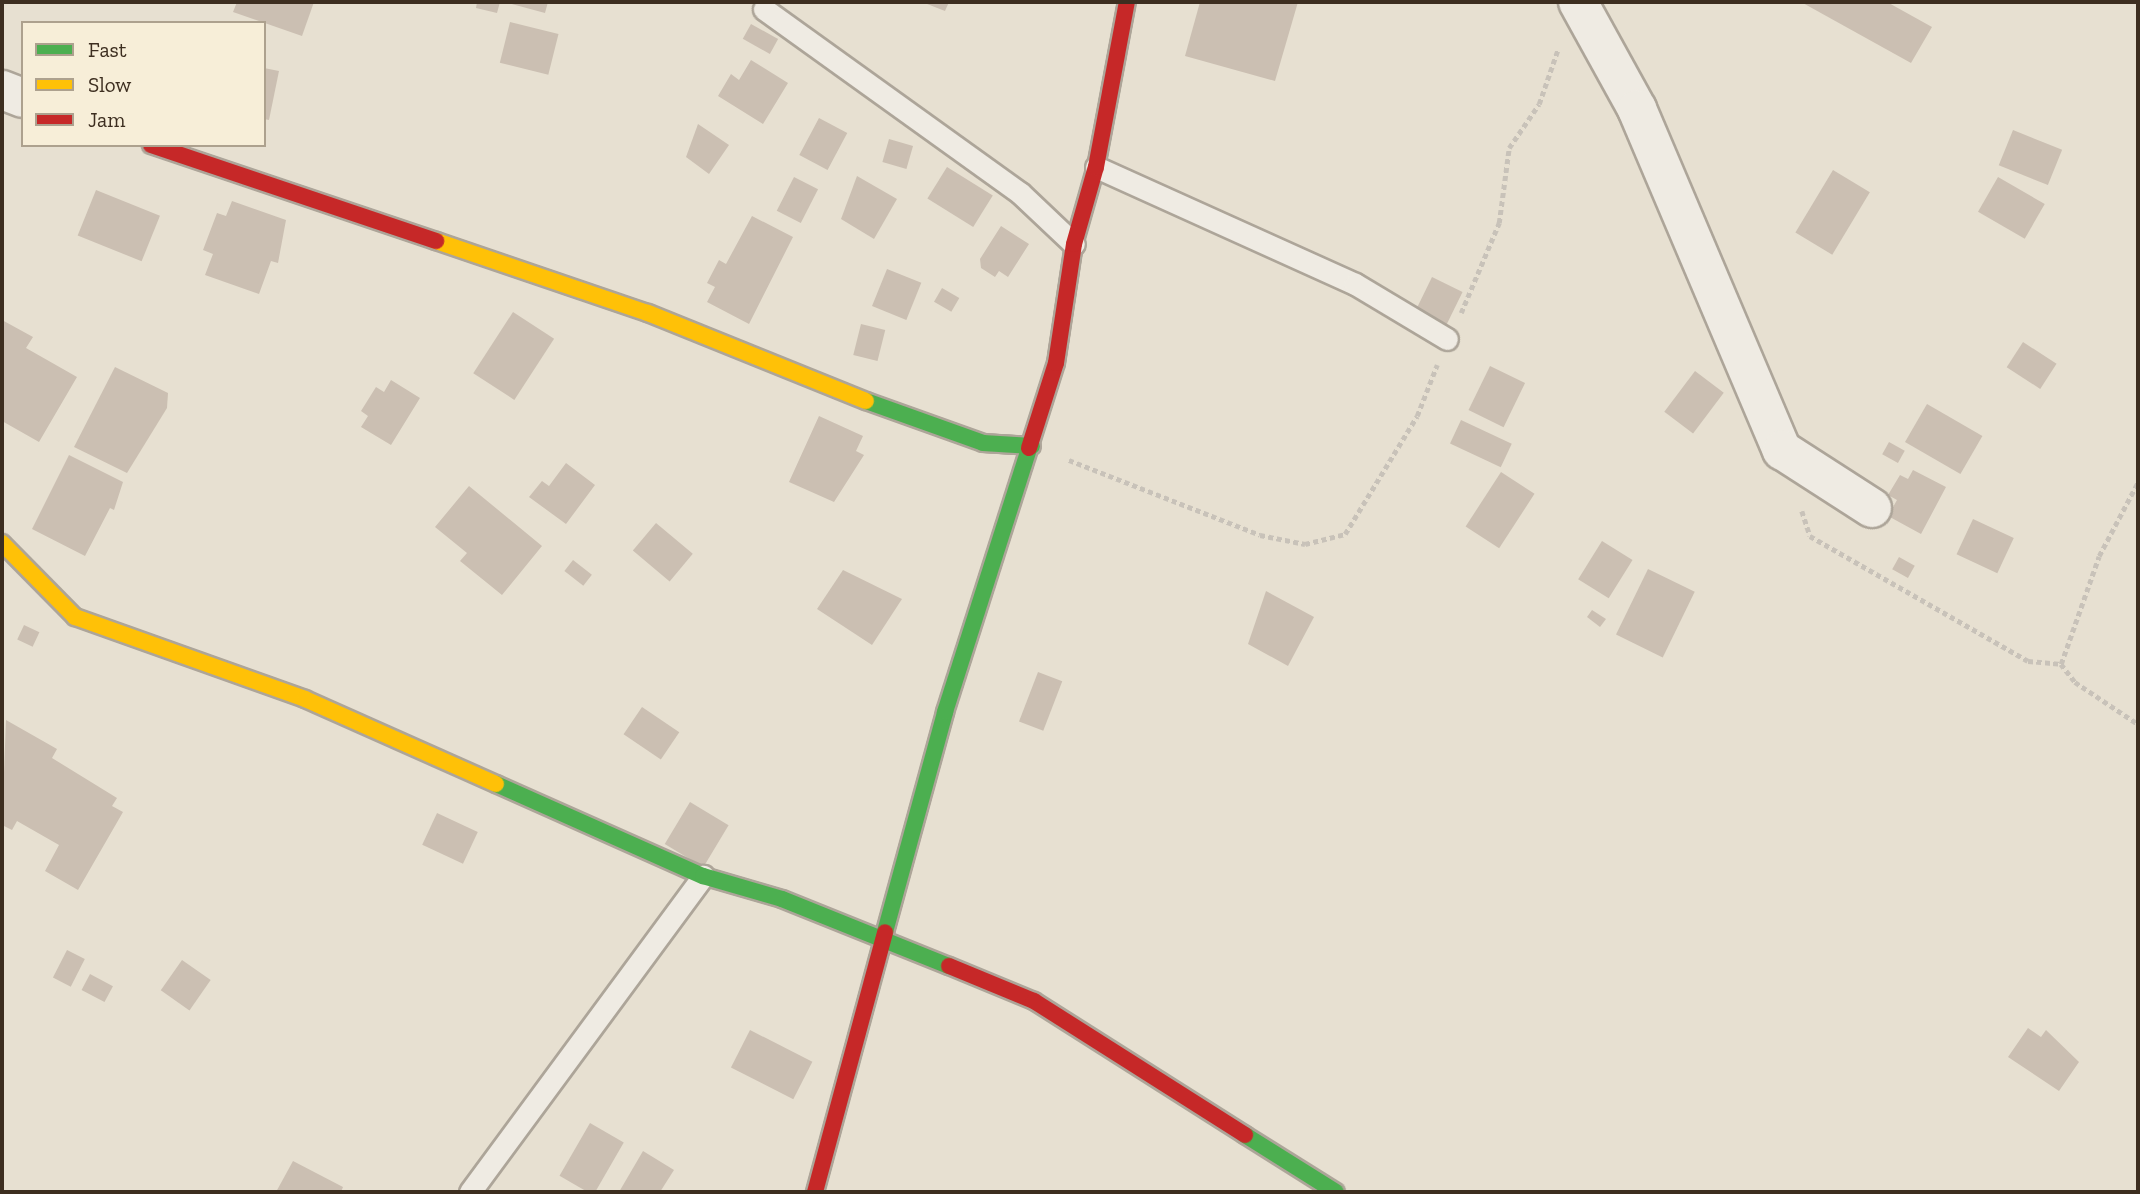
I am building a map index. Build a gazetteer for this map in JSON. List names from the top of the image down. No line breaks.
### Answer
{"legend":["Fast","Slow","Jam"]}
